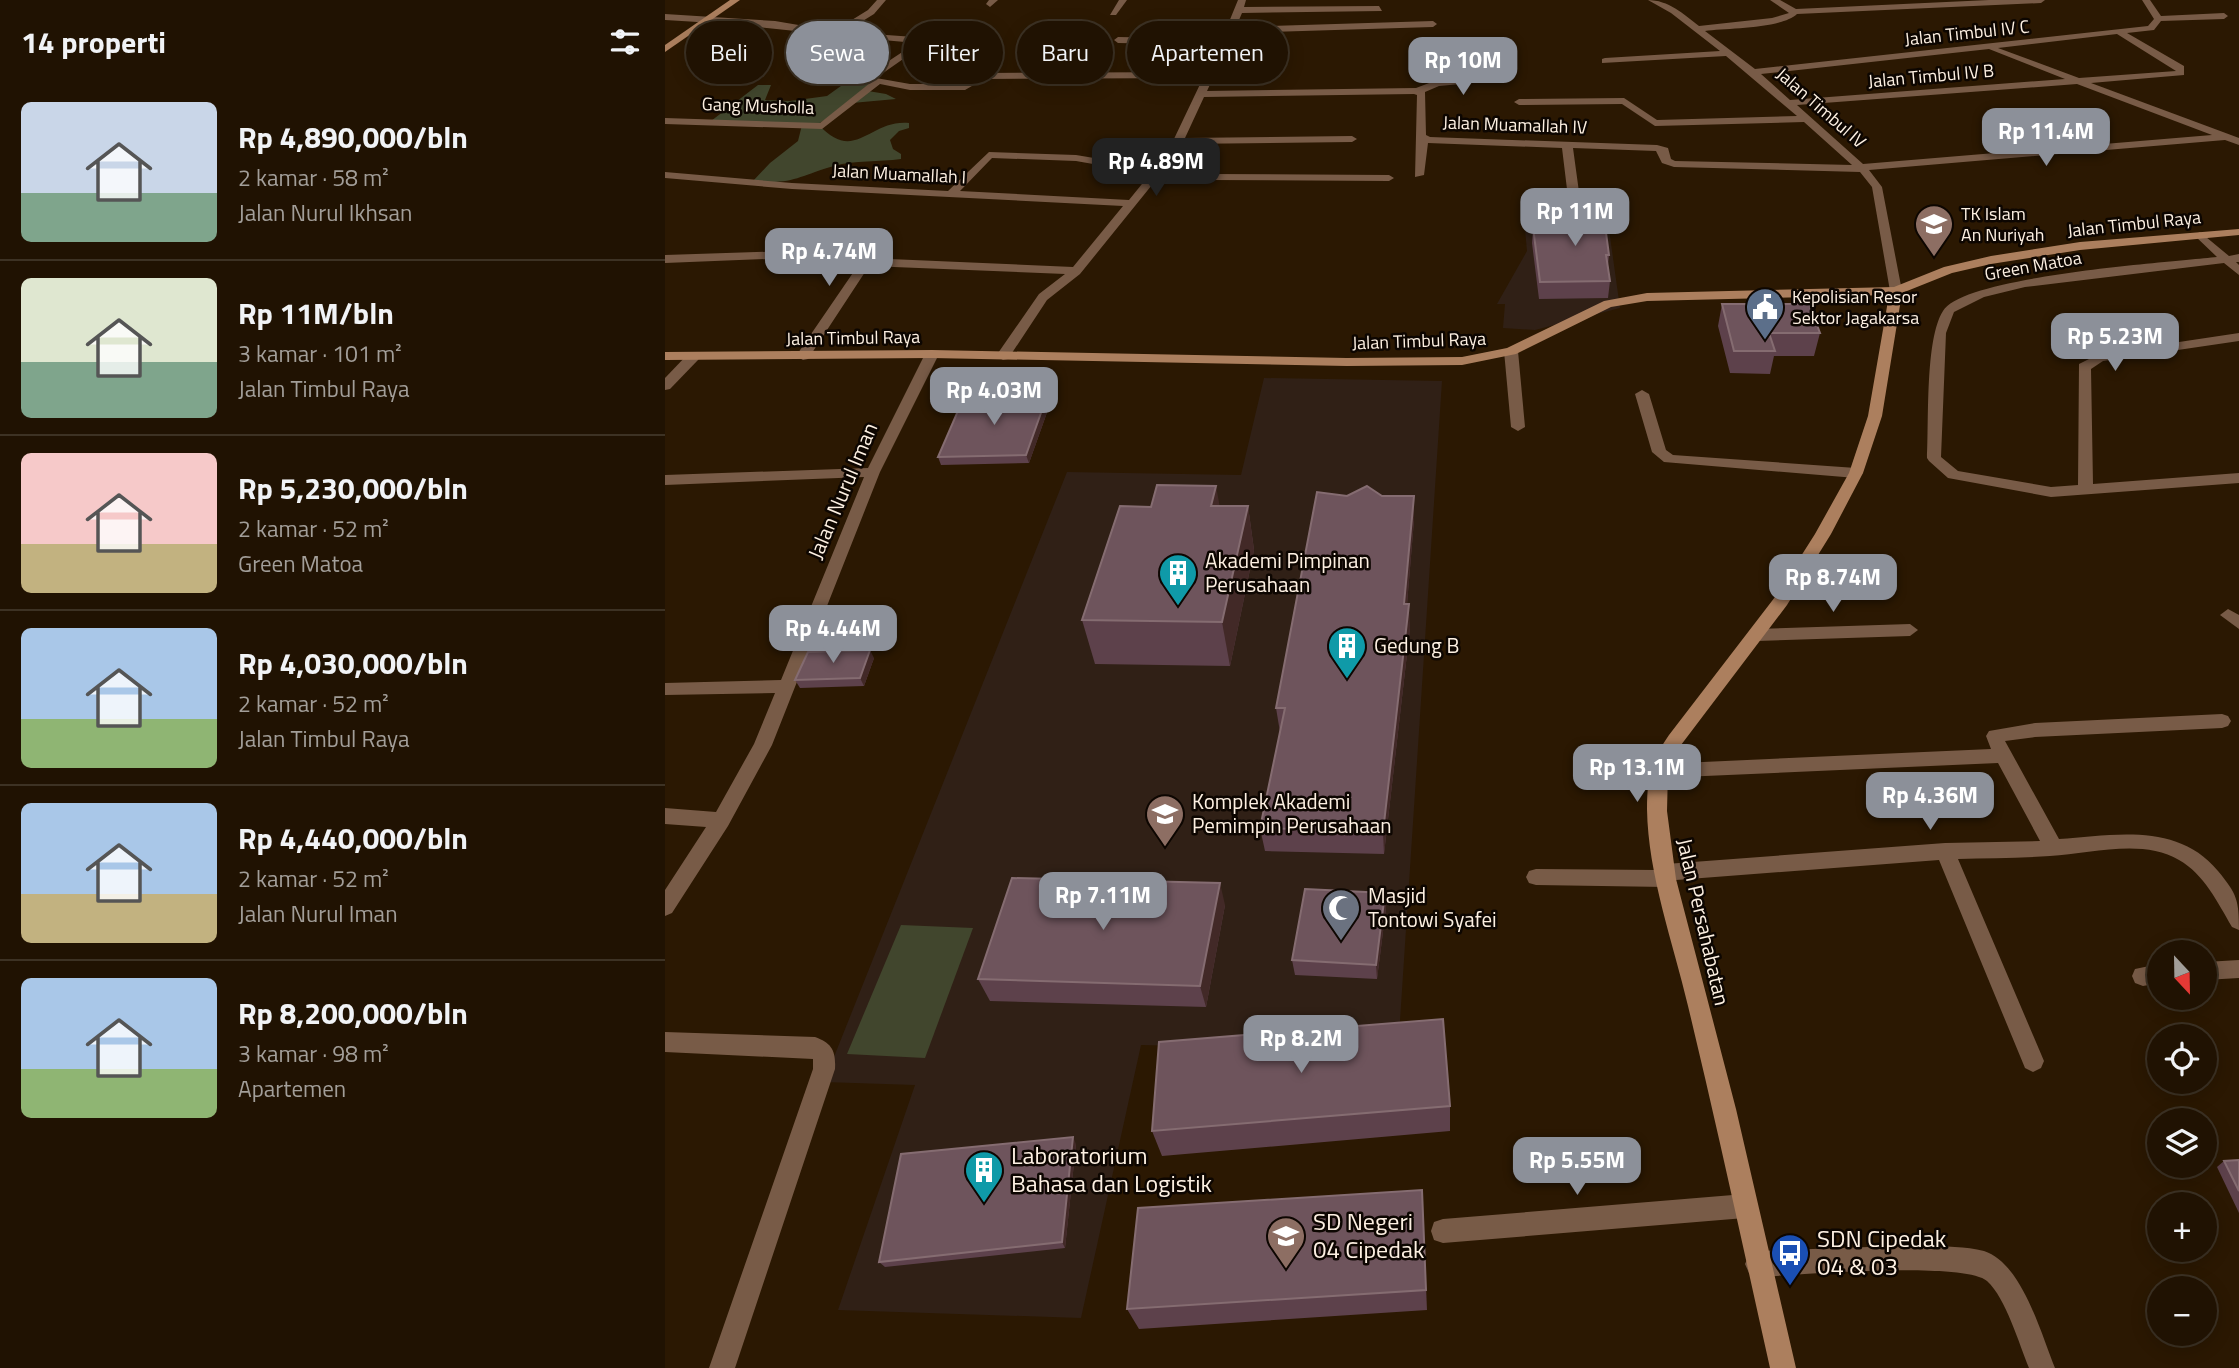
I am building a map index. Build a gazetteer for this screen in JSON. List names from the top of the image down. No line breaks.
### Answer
{"streets":{"street":["Jalan Timbul IV C","Jalan Timbul IV B","Gang Musholla","Jalan Timbul IV","Jalan Muamallah IV","Jalan Muamallah I","Jalan Timbul Raya","Green Matoa","Jalan Nurul Iman","Jalan Persahabatan"]},"crossings":[["Jalan Timbul IV C","Jalan Timbul IV B"],["Jalan Timbul IV C","Jalan Timbul IV"],["Jalan Timbul IV B","Jalan Timbul IV"],["Jalan Timbul IV","Jalan Muamallah IV"],["Jalan Timbul IV","Jalan Timbul Raya"],["Jalan Timbul IV","Jalan Persahabatan"],["Jalan Timbul Raya","Jalan Nurul Iman"],["Jalan Timbul Raya","Jalan Persahabatan"]],"places":{"school or university":["TK Islam An Nuriyah","Komplek Akademi Pemimpin Perusahaan","SD Negeri 04 Cipedak"],"public building":["Kepolisian Resor Sektor Jagakarsa"],"building":["Akademi Pimpinan Perusahaan","Gedung B","Laboratorium Bahasa dan Logistik"],"mosque":["Masjid Tontowi Syafei"],"bus stop":["SDN Cipedak 04 & 03"]},"north":"bottom","page":{"heading":"14 properti","chip":["Beli","Sewa","Filter","Baru","Apartemen"],"price":["Rp 10M","Rp 11.4M","Rp 4.89M","Rp 11M","Rp 4.74M","Rp 5.23M","Rp 4.03M","Rp 8.74M","Rp 4.44M","Rp 13.1M","Rp 4.36M","Rp 7.11M","Rp 8.2M","Rp 5.55M"],"list":[{"name":"Rp 4,890,000/bln","note":"2 kamar · 58 m² · Jalan Nurul Ikhsan"},{"name":"Rp 11M/bln","note":"3 kamar · 101 m² · Jalan Timbul Raya"},{"name":"Rp 5,230,000/bln","note":"2 kamar · 52 m² · Green Matoa"},{"name":"Rp 4,030,000/bln","note":"2 kamar · 52 m² · Jalan Timbul Raya"},{"name":"Rp 4,440,000/bln","note":"2 kamar · 52 m² · Jalan Nurul Iman"},{"name":"Rp 8,200,000/bln","note":"3 kamar · 98 m² · Apartemen"}],"map_buttons":["+","−"]}}
